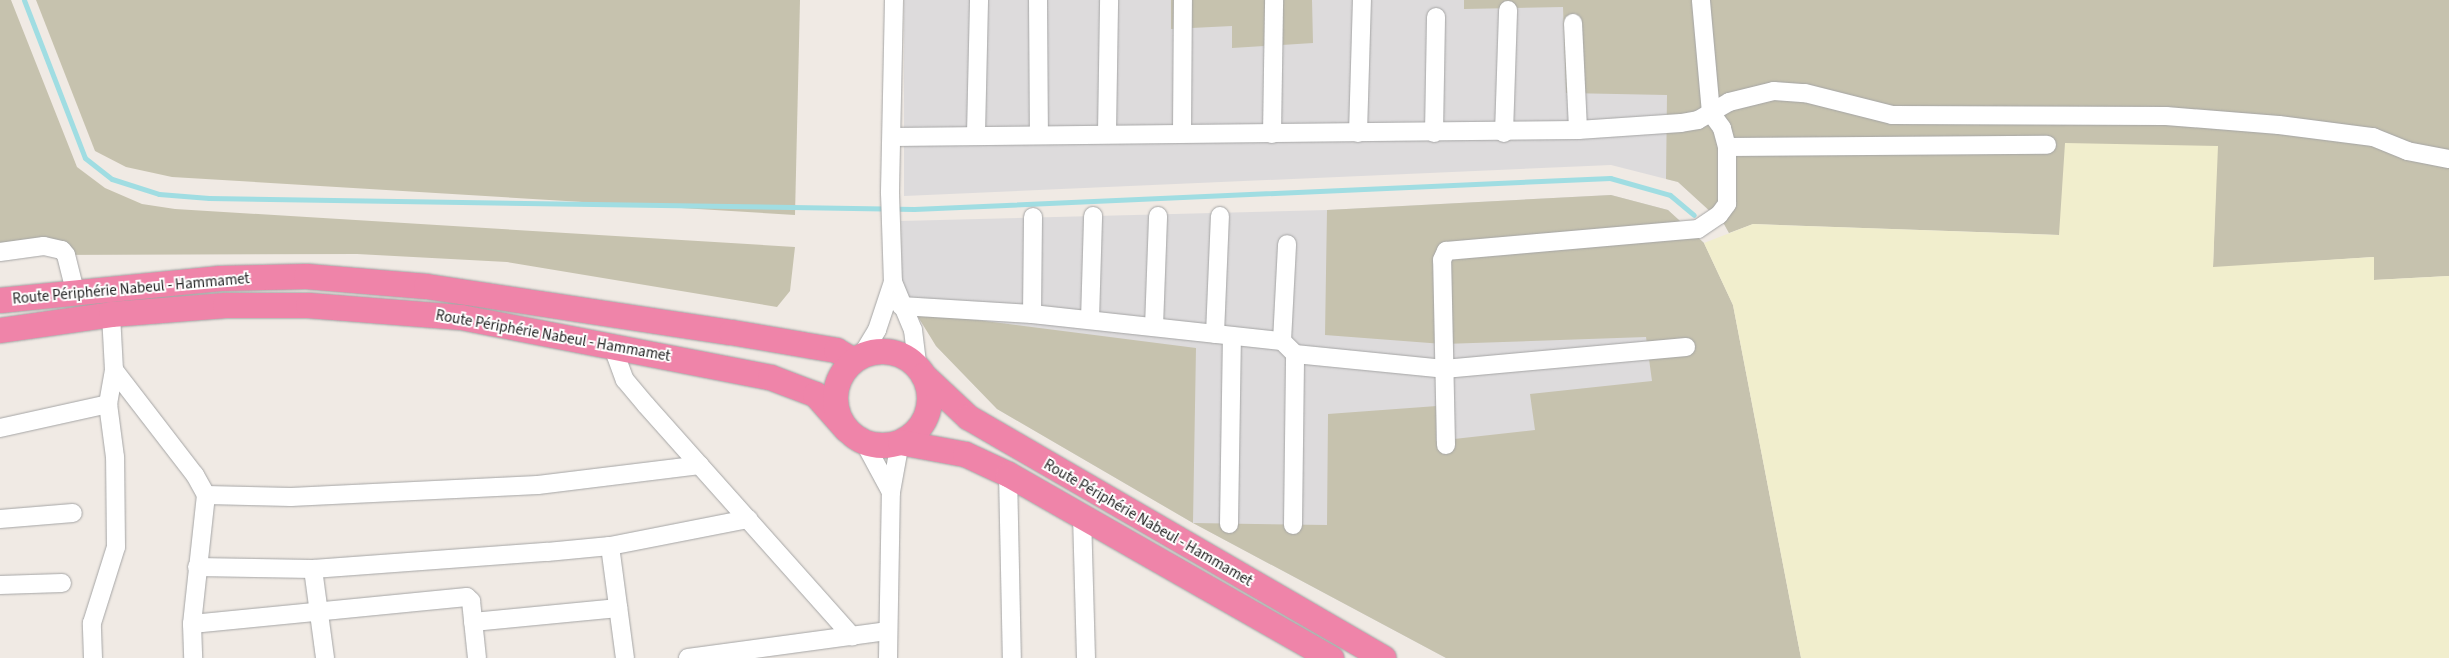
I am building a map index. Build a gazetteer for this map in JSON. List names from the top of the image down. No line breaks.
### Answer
{"streets":{"highway":["Route Périphérie Nabeul - Hammamet"]}}
